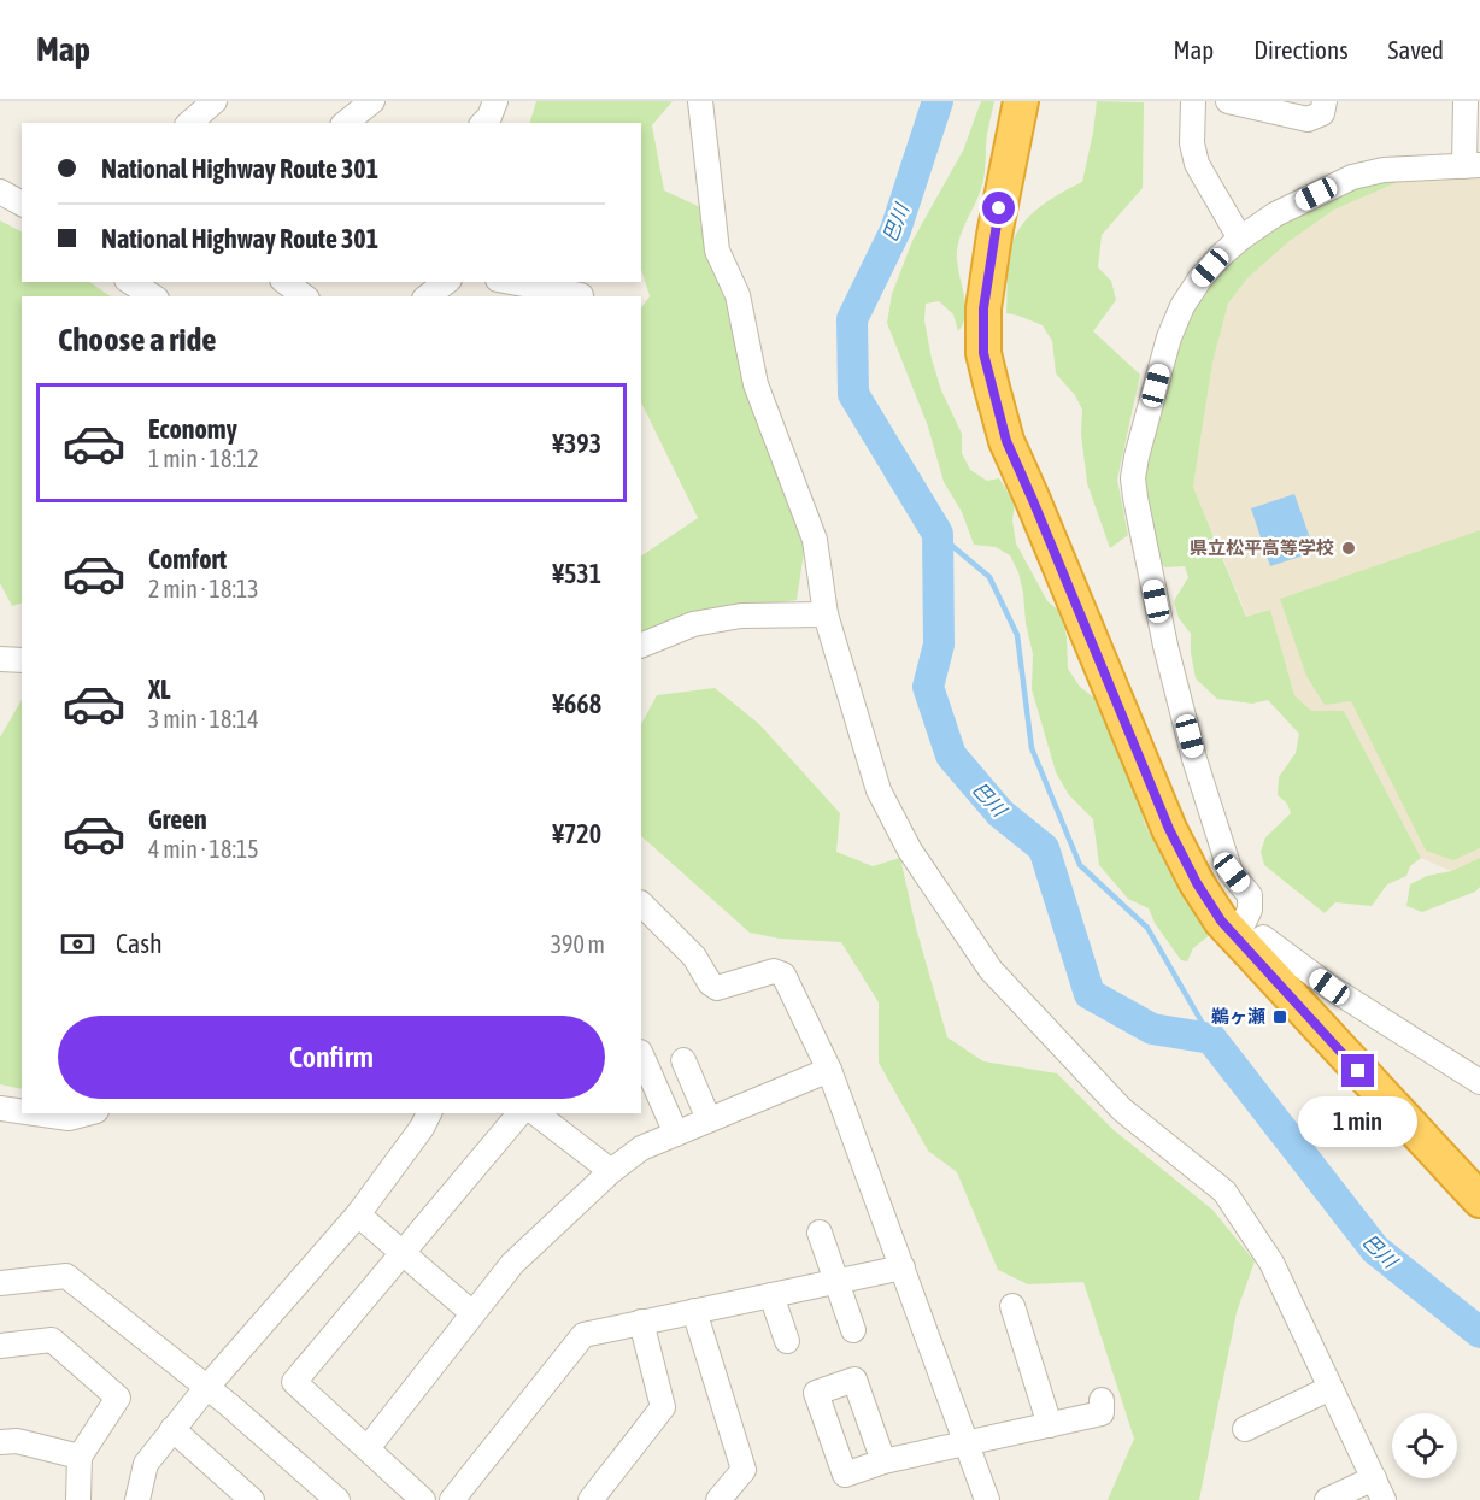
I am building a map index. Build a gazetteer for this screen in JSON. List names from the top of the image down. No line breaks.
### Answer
{"water":["巴川"],"places":{"other":["県立松平高等学校"],"transit":["鵜ヶ瀬"]},"page":{"header":"Map","nav":["Map","Directions","Saved"],"banner":["National Highway Route 301","National Highway Route 301"],"heading":"Choose a ride","list":[{"name":"Economy","note":"1 min · 18:12","value":"¥393"},{"name":"Comfort","note":"2 min · 18:13","value":"¥531"},{"name":"XL","note":"3 min · 18:14","value":"¥668"},{"name":"Green","note":"4 min · 18:15","value":"¥720"}],"pay":["Cash","390 m"],"buttons":"Confirm","bubble":"1 min"}}
